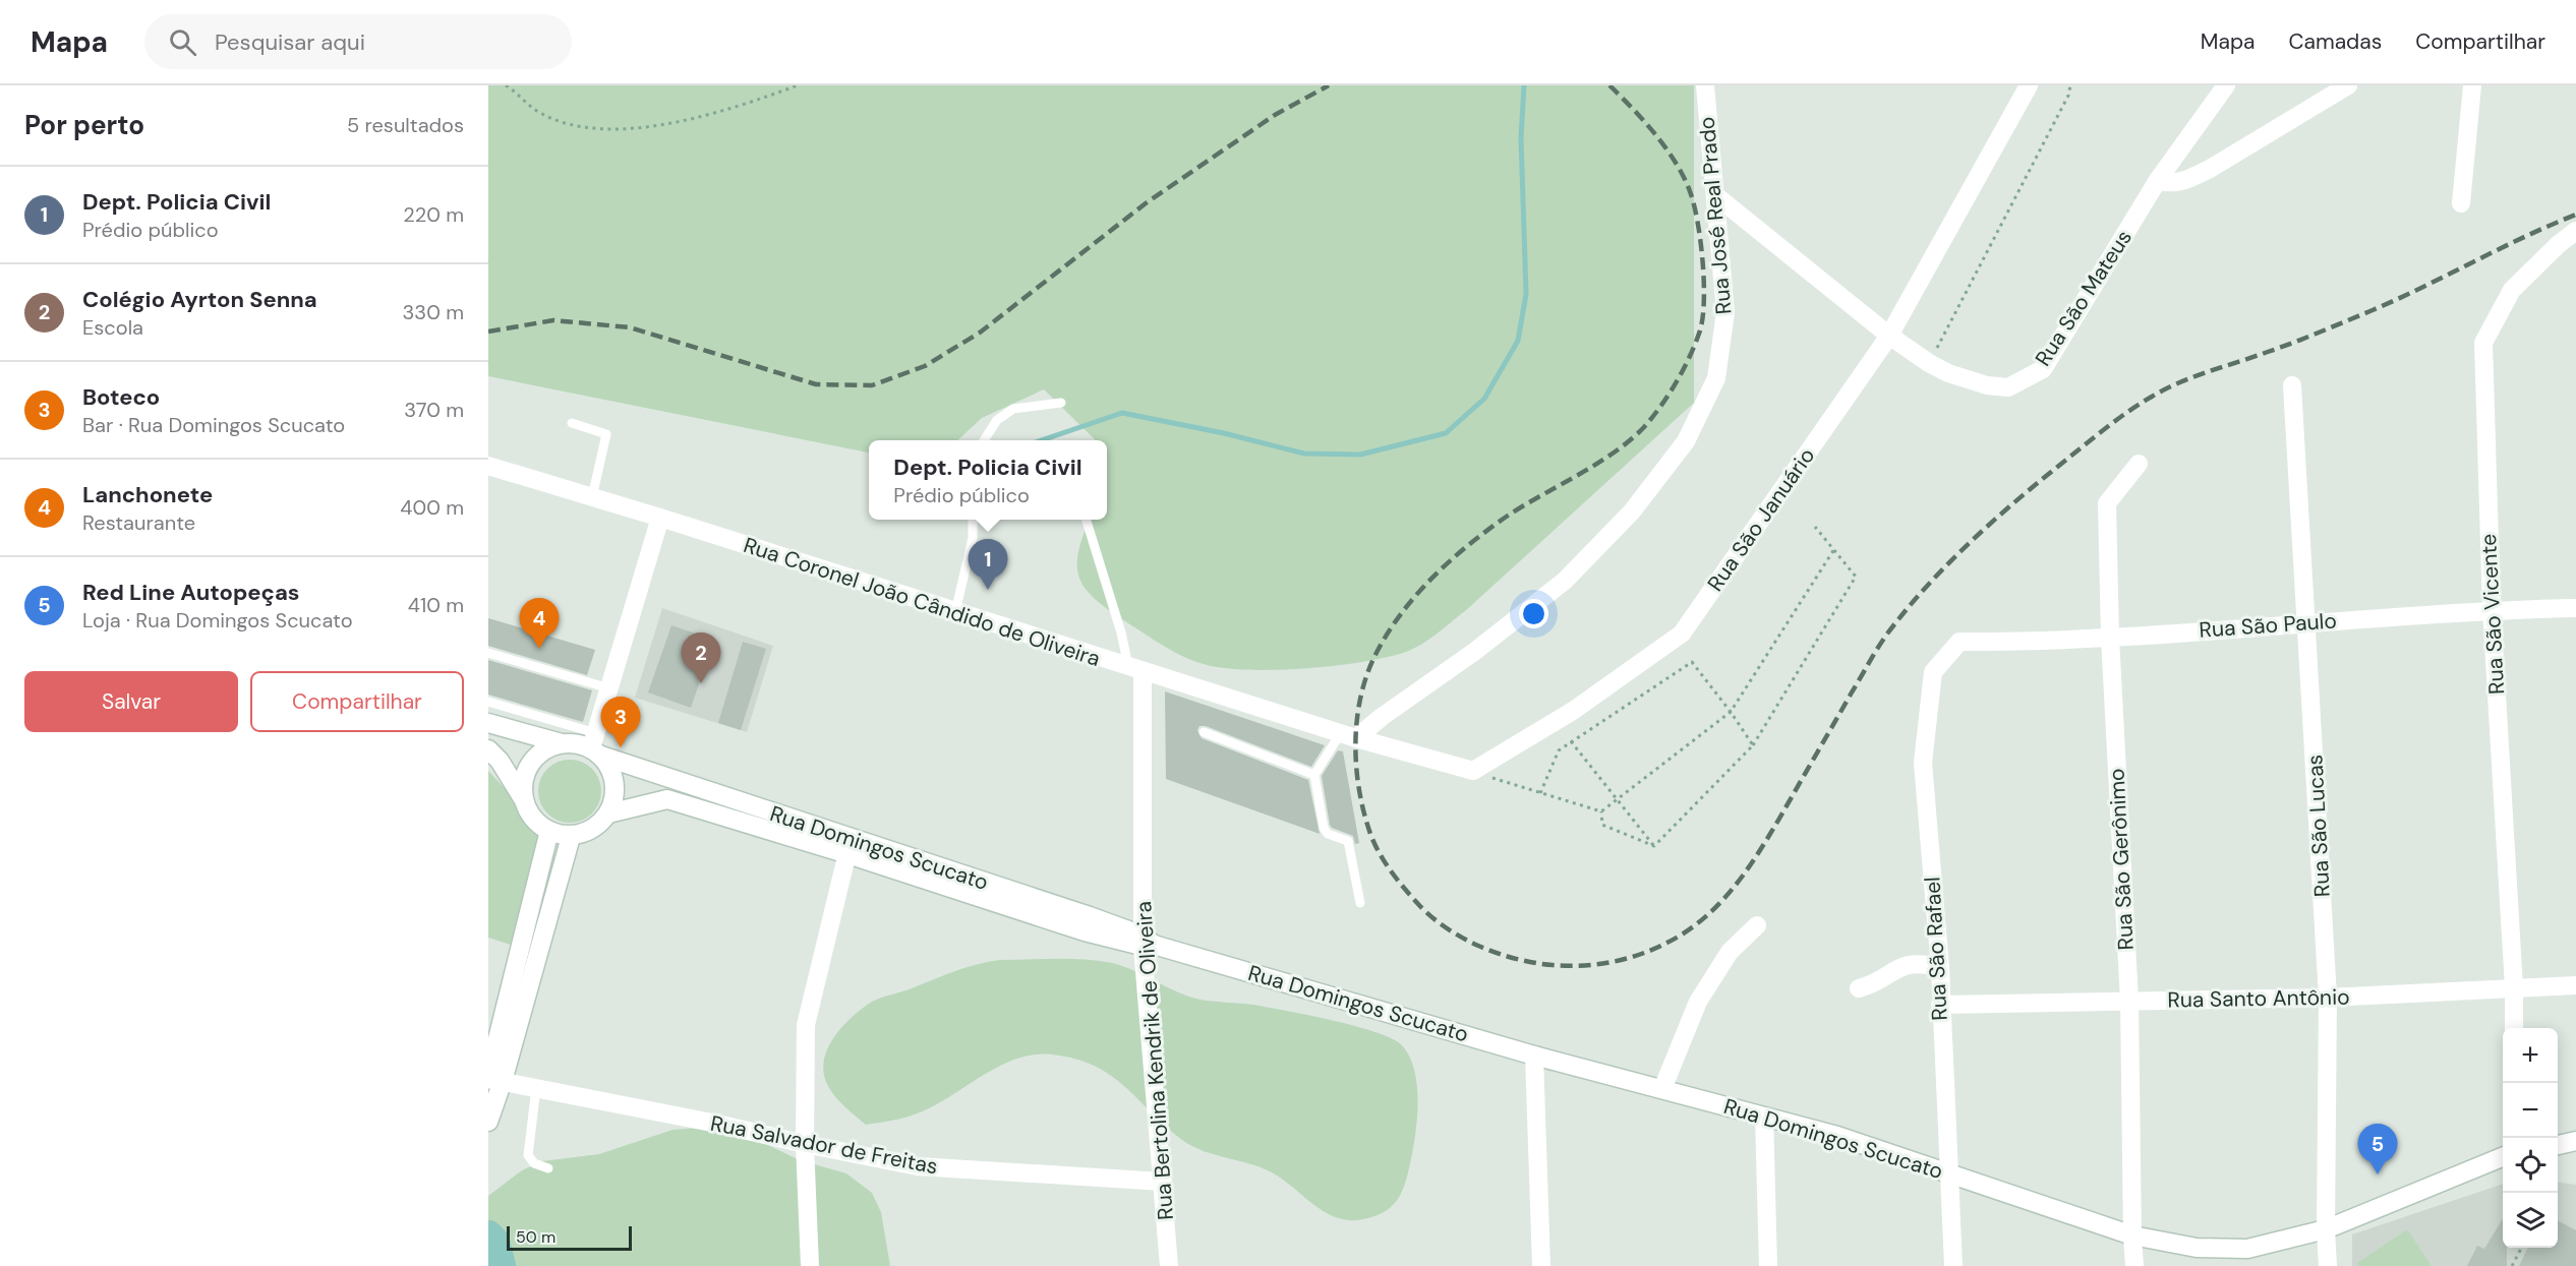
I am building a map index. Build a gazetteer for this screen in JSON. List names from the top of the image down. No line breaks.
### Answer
{"streets":{"street":["Rua José Real Prado","Rua São Mateus","Rua São Januário","Rua Coronel João Cândido de Oliveira","Rua São Vicente","Rua São Paulo","Rua São Lucas","Rua Domingos Scucato","Rua São Gerônimo","Rua São Rafael","Rua Santo Antônio","Rua Bertolina Kendrik de Oliveira","Rua Salvador de Freitas"]},"crossings":[["Rua José Real Prado","Rua São Mateus"],["Rua José Real Prado","Rua Coronel João Cândido de Oliveira"],["Rua São Mateus","Rua São Januário"],["Rua Coronel João Cândido de Oliveira","Rua Bertolina Kendrik de Oliveira"],["Rua São Vicente","Rua São Paulo"],["Rua São Vicente","Rua Santo Antônio"],["Rua São Paulo","Rua São Lucas"],["Rua São Paulo","Rua São Gerônimo"],["Rua São Paulo","Rua São Rafael"],["Rua São Lucas","Rua Domingos Scucato"],["Rua São Lucas","Rua Santo Antônio"],["Rua Domingos Scucato","Rua São Gerônimo"],["Rua Domingos Scucato","Rua São Rafael"],["Rua Domingos Scucato","Rua Bertolina Kendrik de Oliveira"],["Rua São Gerônimo","Rua Santo Antônio"],["Rua São Rafael","Rua Santo Antônio"],["Rua Bertolina Kendrik de Oliveira","Rua Salvador de Freitas"]],"scale_bar":"50 m","page":{"header":"Mapa","search":"Pesquisar aqui","nav":["Mapa","Camadas","Compartilhar"],"heading":["Por perto","5 resultados"],"list":[{"mark":"1","name":"Dept. Policia Civil","note":"Prédio público","value":"220 m"},{"mark":"2","name":"Colégio Ayrton Senna","note":"Escola","value":"330 m"},{"mark":"3","name":"Boteco","note":"Bar · Rua Domingos Scucato","value":"370 m"},{"mark":"4","name":"Lanchonete","note":"Restaurante","value":"400 m"},{"mark":"5","name":"Red Line Autopeças","note":"Loja · Rua Domingos Scucato","value":"410 m"}],"popup":["Dept. Policia Civil","Prédio público"],"pins":["1","4","2","3","5"],"buttons":["Salvar","Compartilhar"],"map_buttons":["+","−"],"scale":"50 m"}}
